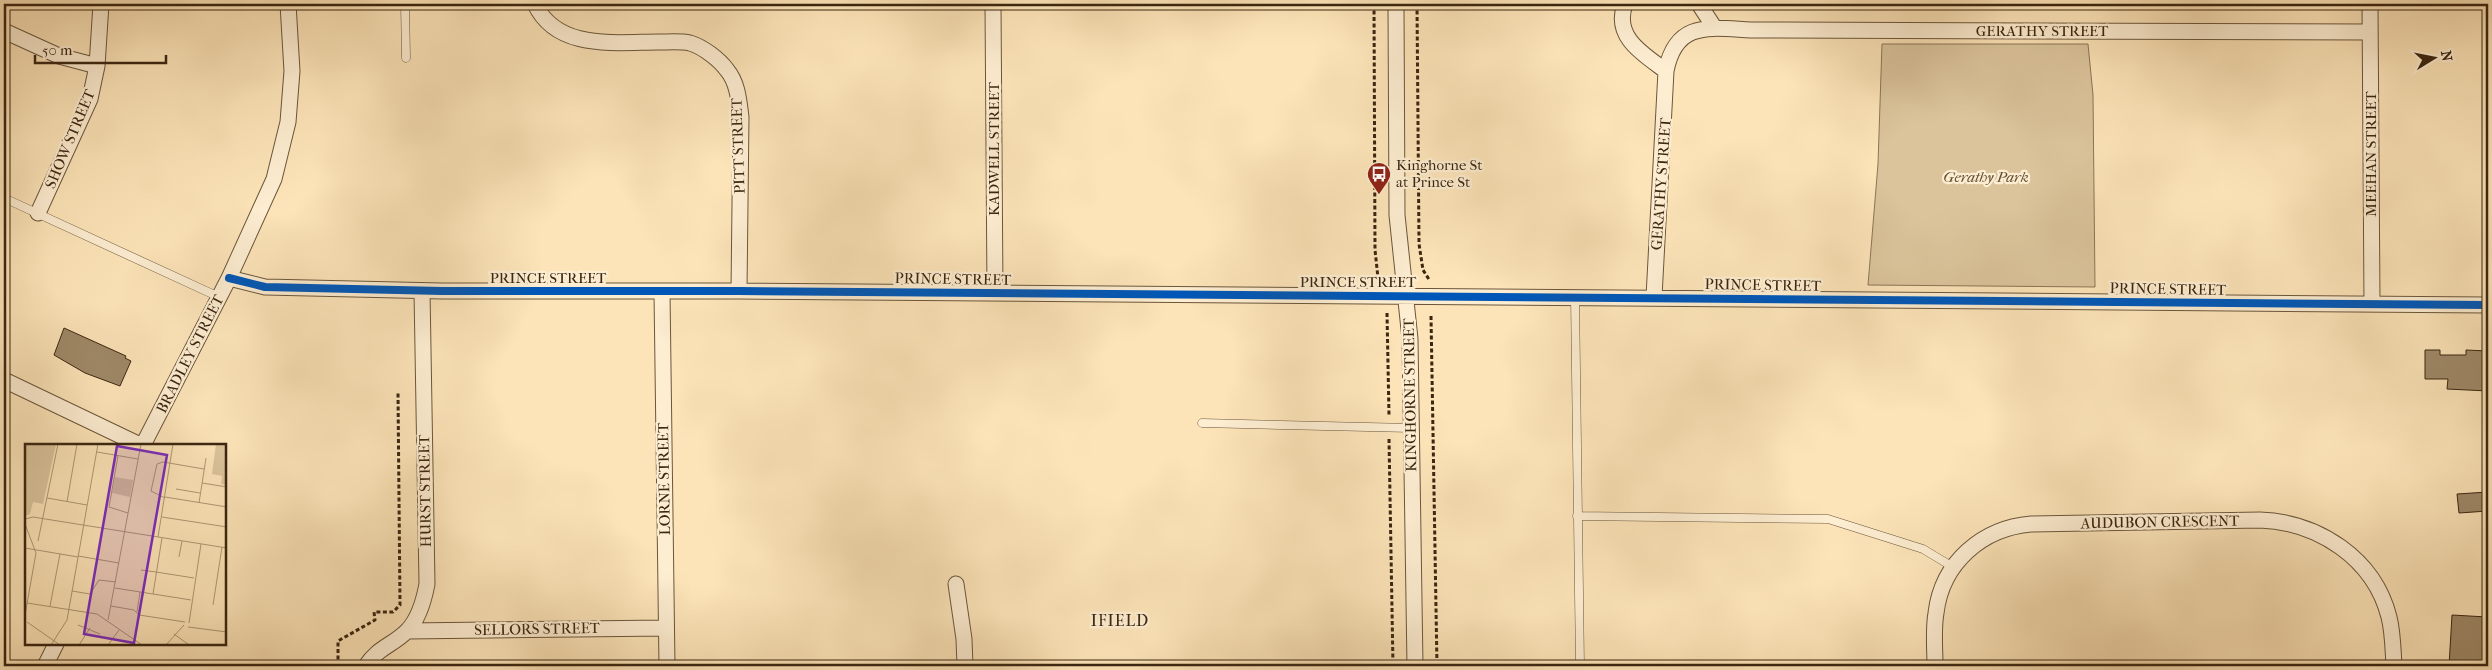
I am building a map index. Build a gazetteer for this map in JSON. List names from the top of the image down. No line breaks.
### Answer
{"streets":{"street":["GERATHY STREET","SHOW STREET","PITT STREET","KADWELL STREET","MEEHAN STREET","PRINCE STREET","BRADLEY STREET","KINGHORNE STREET","LORNE STREET","HURST STREET","AUDUBON CRESCENT","SELLORS STREET"]},"crossings":[["GERATHY STREET","MEEHAN STREET"],["GERATHY STREET","PRINCE STREET"],["PITT STREET","PRINCE STREET"],["KADWELL STREET","PRINCE STREET"],["MEEHAN STREET","PRINCE STREET"],["PRINCE STREET","BRADLEY STREET"],["PRINCE STREET","KINGHORNE STREET"],["PRINCE STREET","LORNE STREET"],["PRINCE STREET","HURST STREET"],["LORNE STREET","SELLORS STREET"],["HURST STREET","SELLORS STREET"]],"districts":["IFIELD"],"parks":["Gerathy Park"],"places":{"bus stop":["Kinghorne St at Prince St"]},"scale_bar":"50 m","north":"right"}
